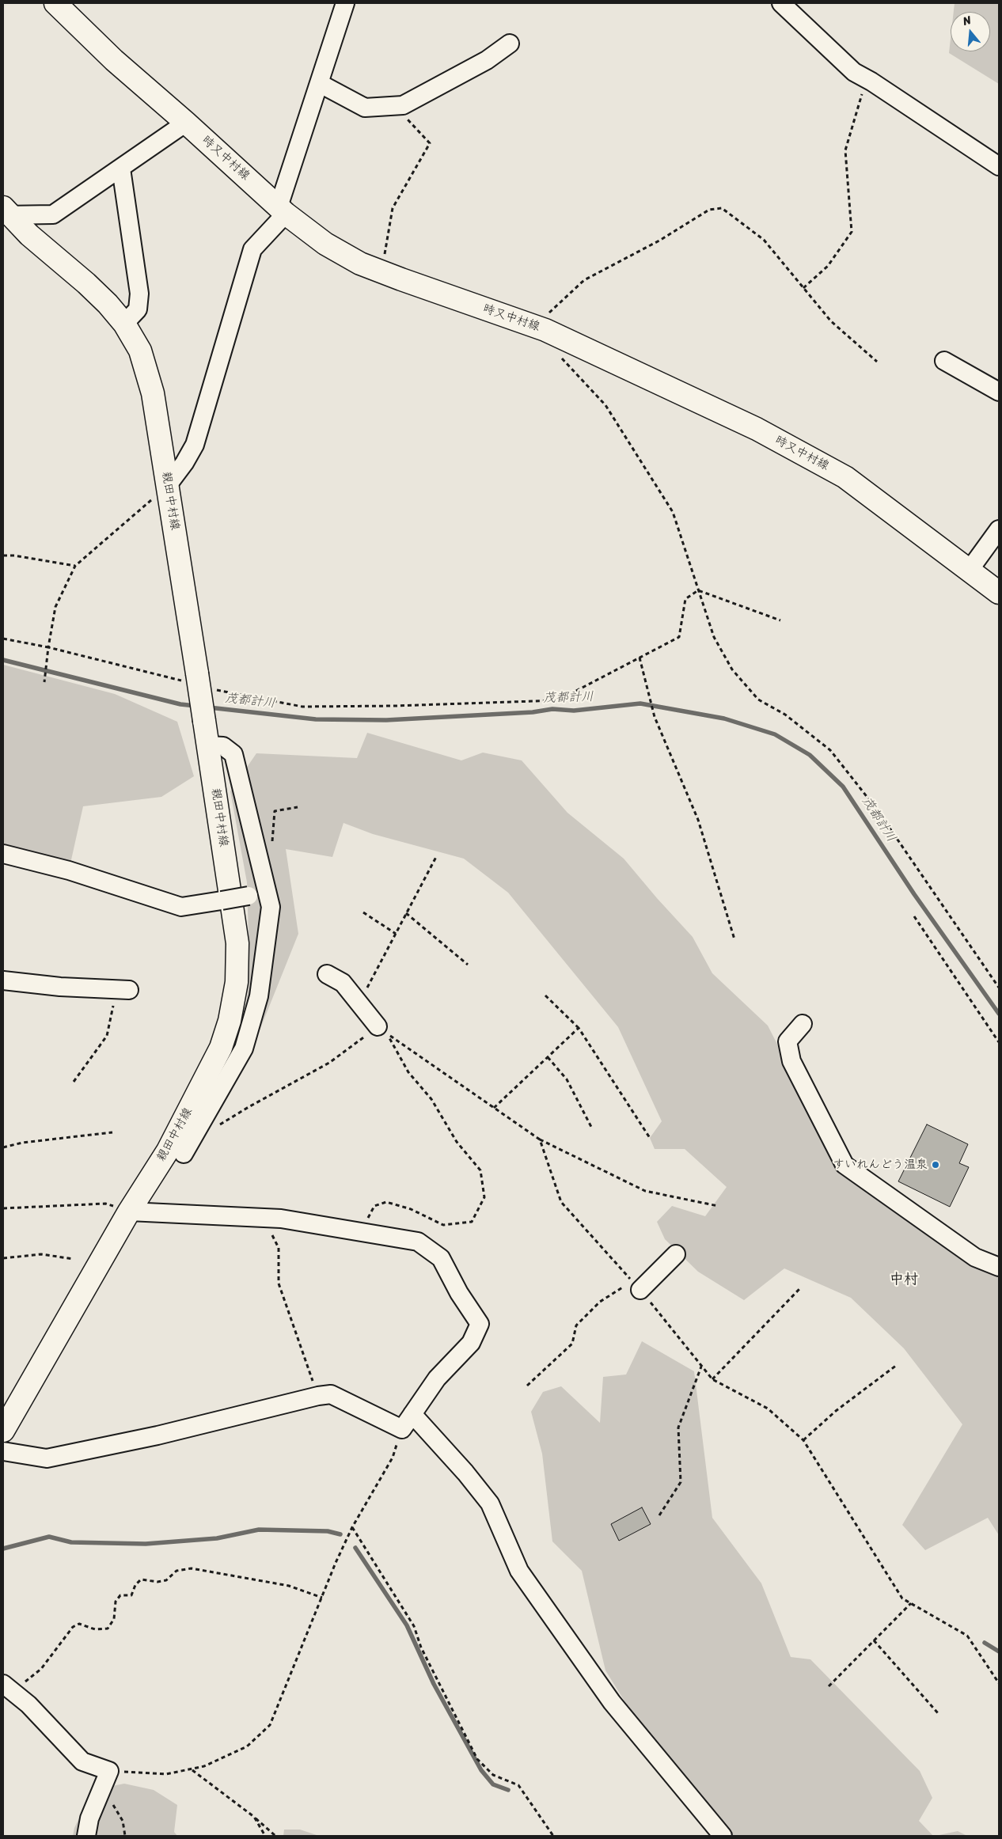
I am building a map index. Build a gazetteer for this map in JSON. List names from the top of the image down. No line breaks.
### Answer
{"streets":{"main road":["時又中村線","親田中村線"]},"districts":["中村"],"water":["茂都計川"],"places":["すいれんどう温泉"],"north":"top"}
